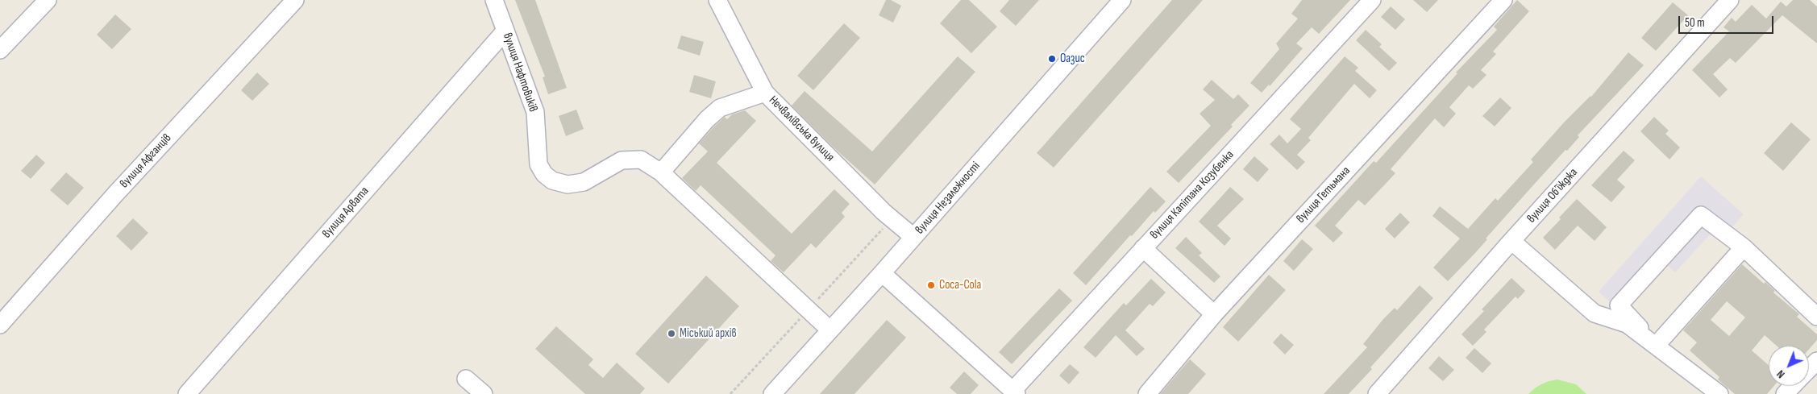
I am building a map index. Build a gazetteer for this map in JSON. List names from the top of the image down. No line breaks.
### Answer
{"streets":{"street":["вулиця Нафтовиків","Нечвалівська вулиця","вулиця Афганців","вулиця Капітана Козубенка","вулиця Гетьмана","вулиця Обʼїжджа","вулиця Незалежності","вулиця Арвата"]},"crossings":[["вулиця Нафтовиків","вулиця Незалежності"],["вулиця Нафтовиків","вулиця Арвата"],["Нечвалівська вулиця","вулиця Незалежності"]],"places":["Оазис","Coca-Cola","Міський архів"],"scale_bar":"50 m","north":"bottom left"}
